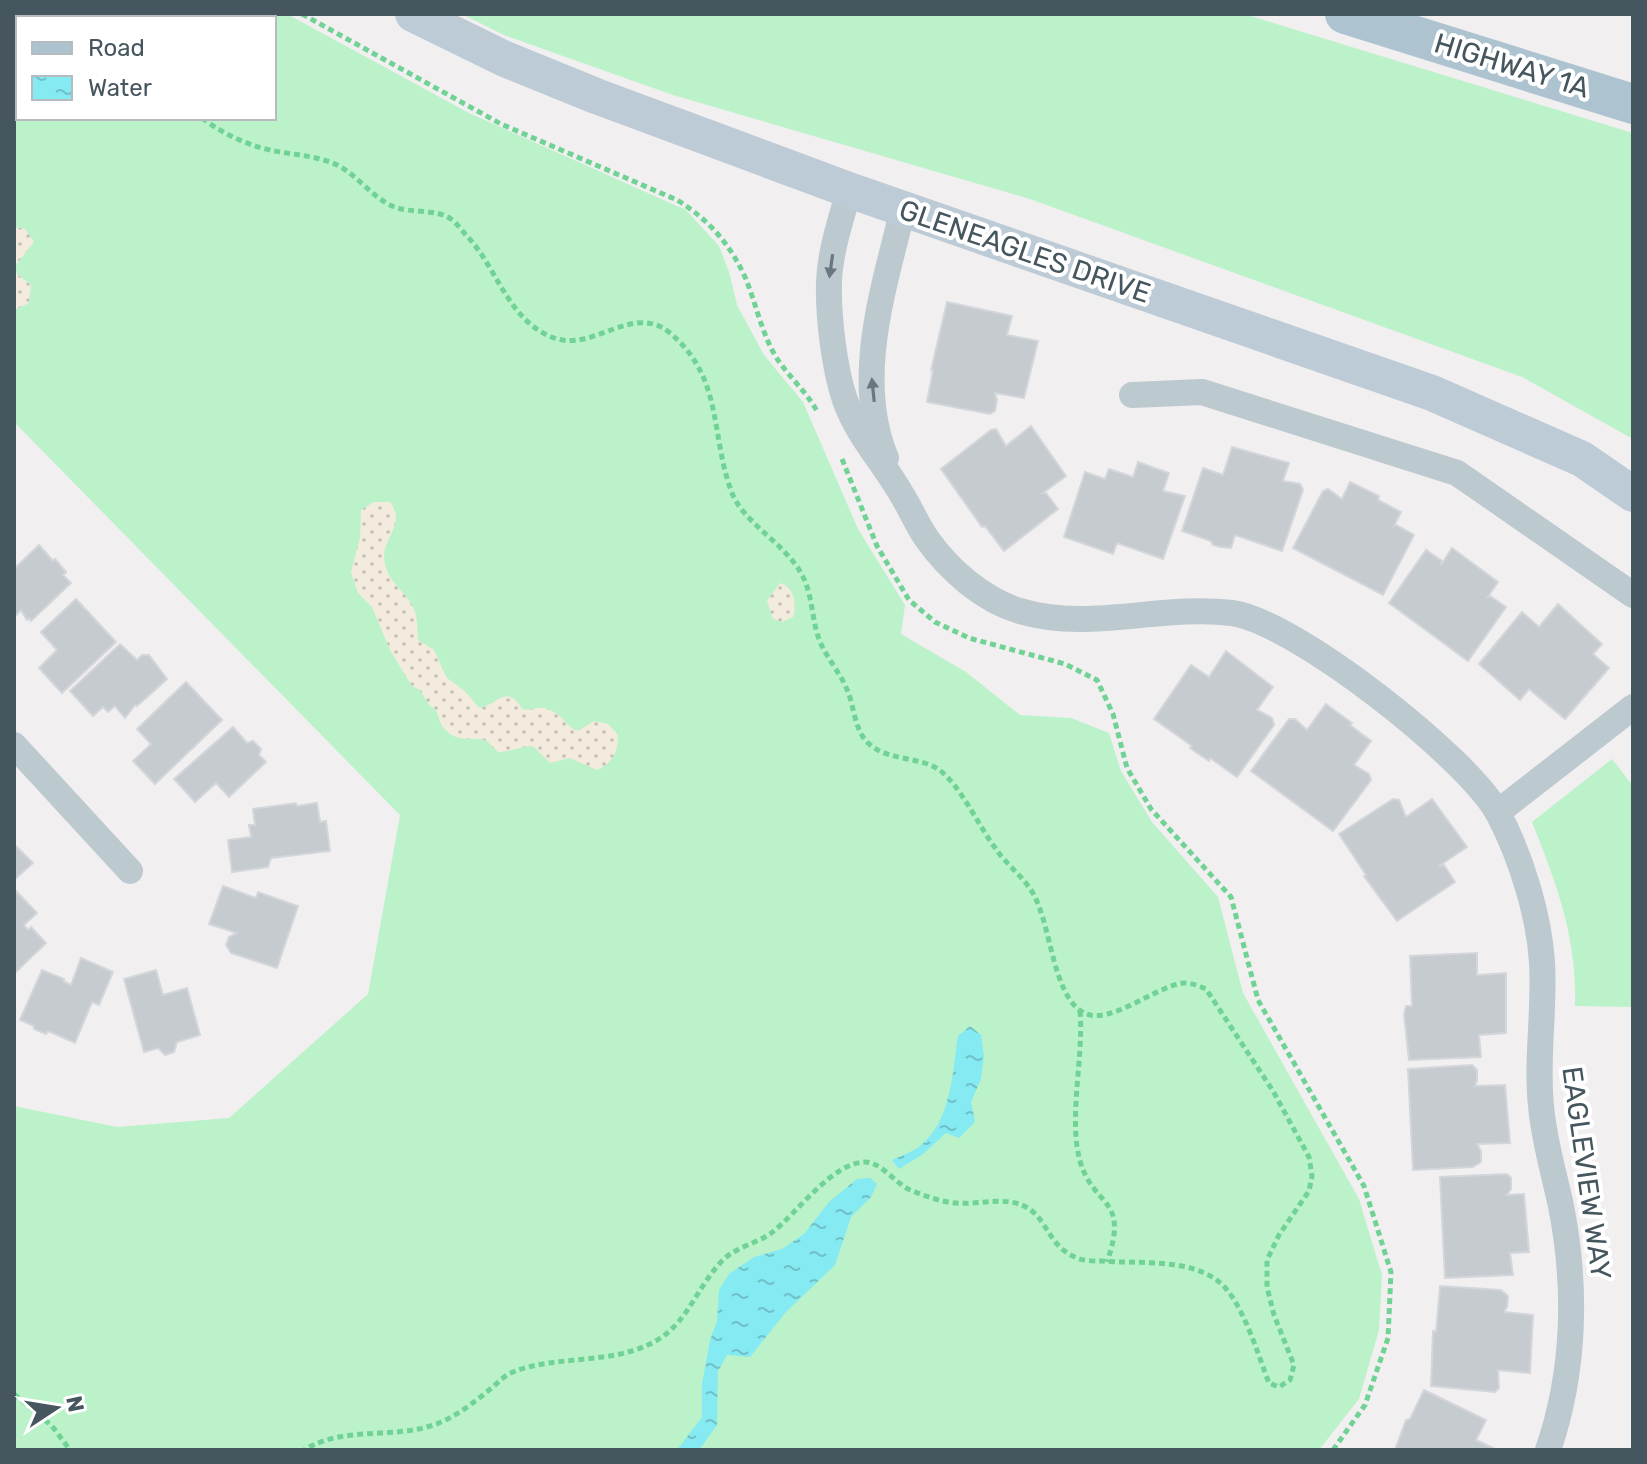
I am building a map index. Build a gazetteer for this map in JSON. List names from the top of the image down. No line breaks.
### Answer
{"streets":{"main road":["HIGHWAY 1A"],"street":["GLENEAGLES DRIVE","EAGLEVIEW WAY"]},"crossings":[["GLENEAGLES DRIVE","EAGLEVIEW WAY"]],"legend":["Road","Water"],"north":"right"}
